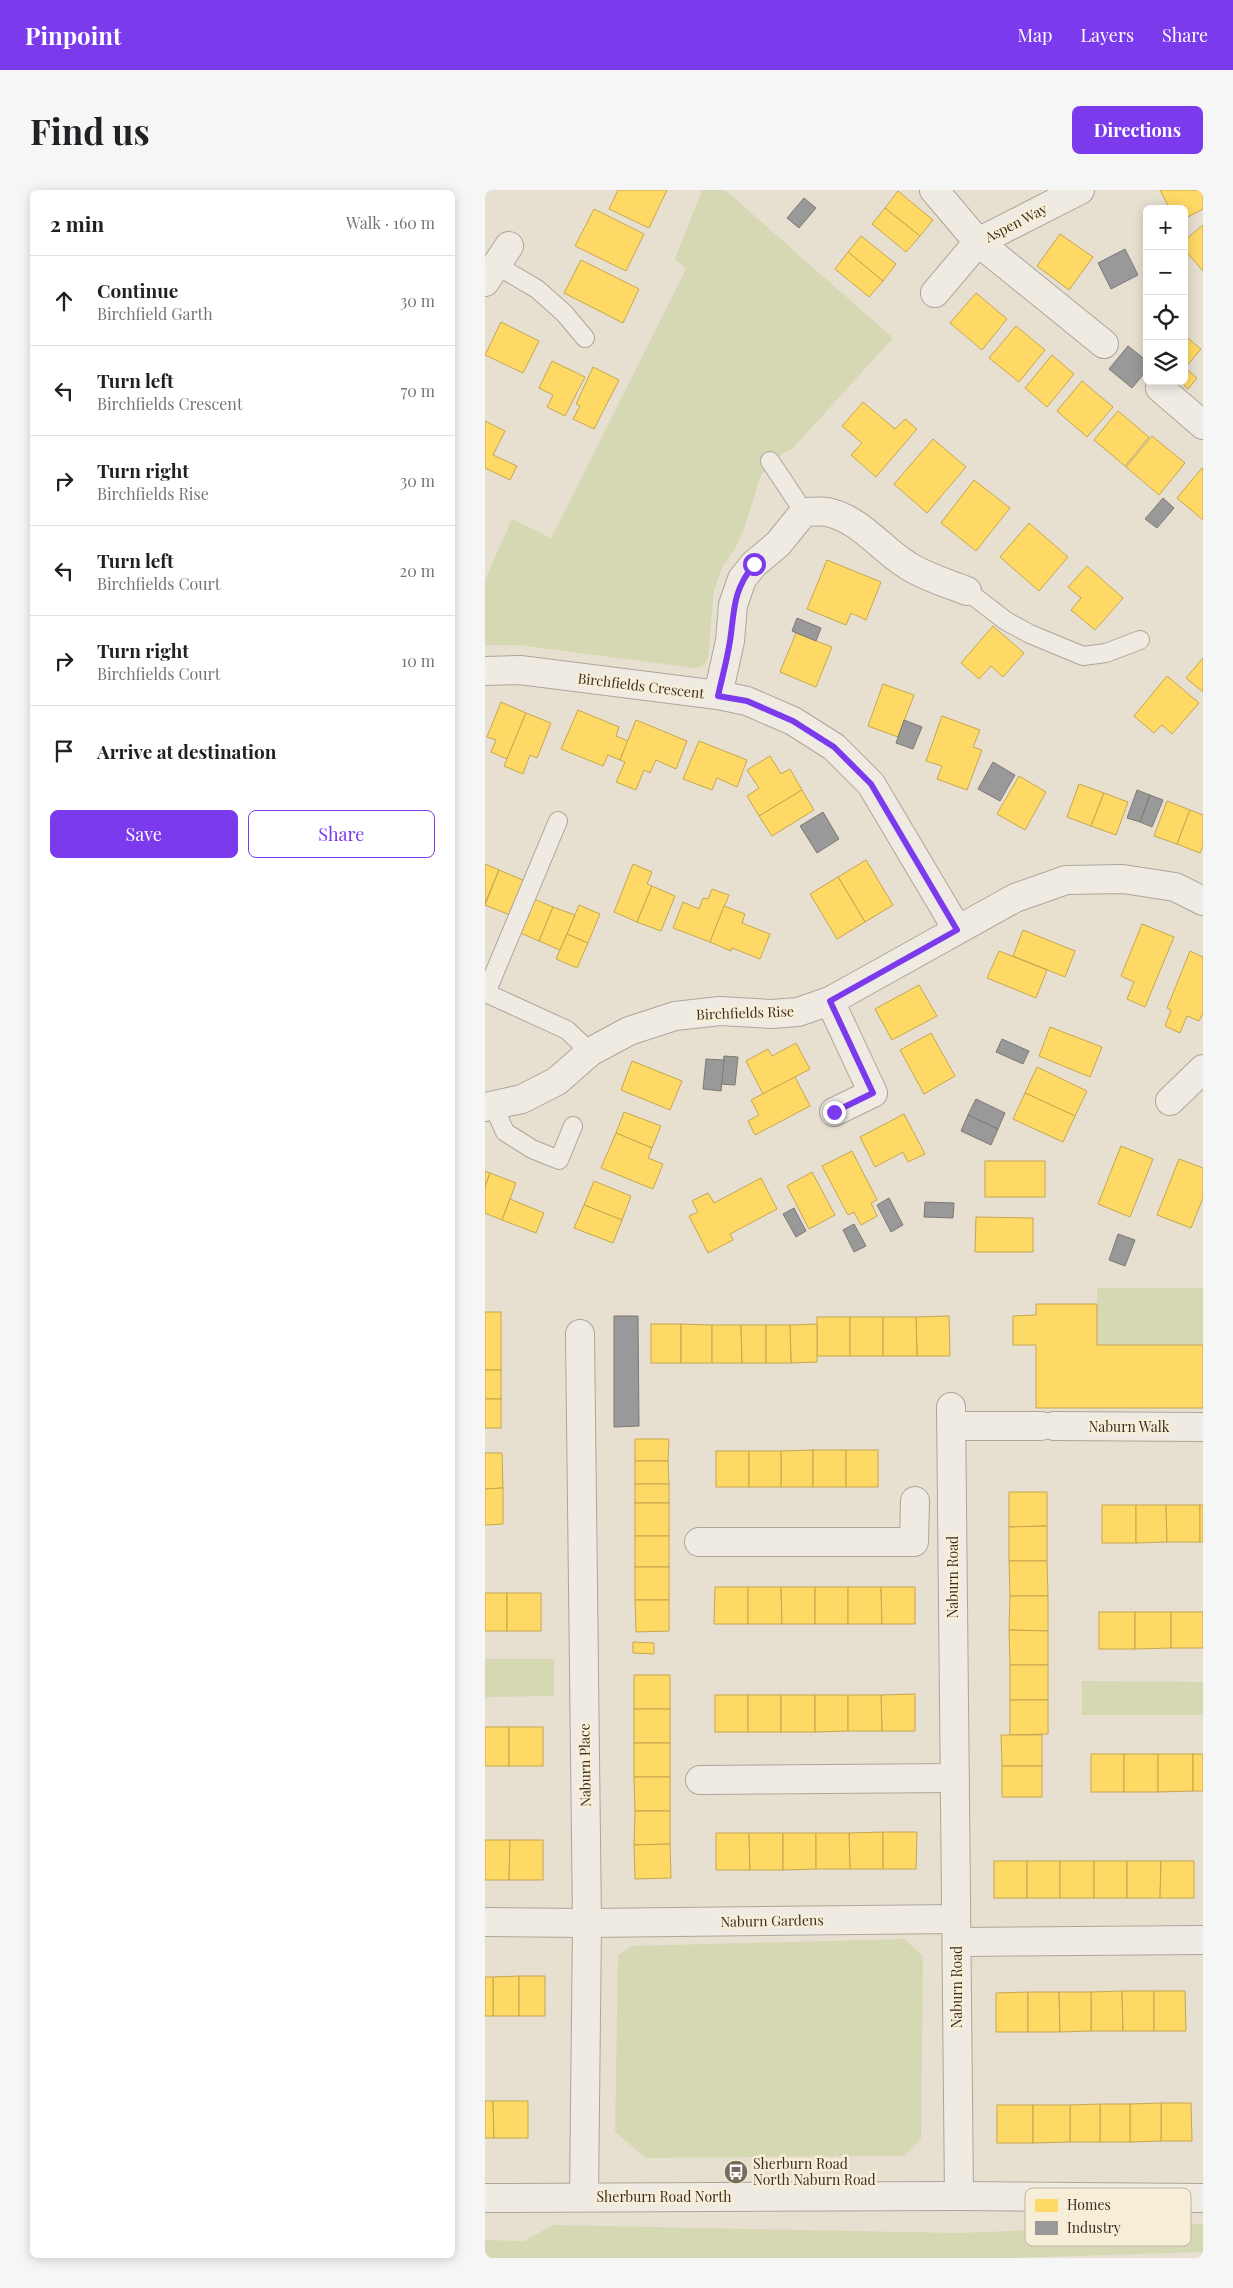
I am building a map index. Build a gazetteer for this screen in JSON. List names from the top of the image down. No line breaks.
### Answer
{"streets":{"street":["Aspen Way","Birchfields Crescent","Birchfields Rise","Naburn Walk","Naburn Road","Naburn Place","Naburn Gardens","Sherburn Road North"]},"crossings":[["Birchfields Crescent","Birchfields Rise"],["Naburn Walk","Naburn Road"],["Naburn Road","Naburn Gardens"],["Naburn Road","Sherburn Road North"],["Naburn Place","Naburn Gardens"],["Naburn Place","Sherburn Road North"]],"places":{"bus stop":["Sherburn Road North Naburn Road"]},"legend":["Homes","Industry"],"page":{"header":"Pinpoint","nav":["Map","Layers","Share"],"buttons":["Directions",["Save","Share"]],"title":"Find us","heading":["2 min","Walk · 160 m"],"map_buttons":["+","−"],"list":[["Continue","Birchfield Garth","30 m"],["Turn left","Birchfields Crescent","70 m"],["Turn right","Birchfields Rise","30 m"],["Turn left","Birchfields Court","20 m"],["Turn right","Birchfields Court","10 m"],"Arrive at destination"]}}
